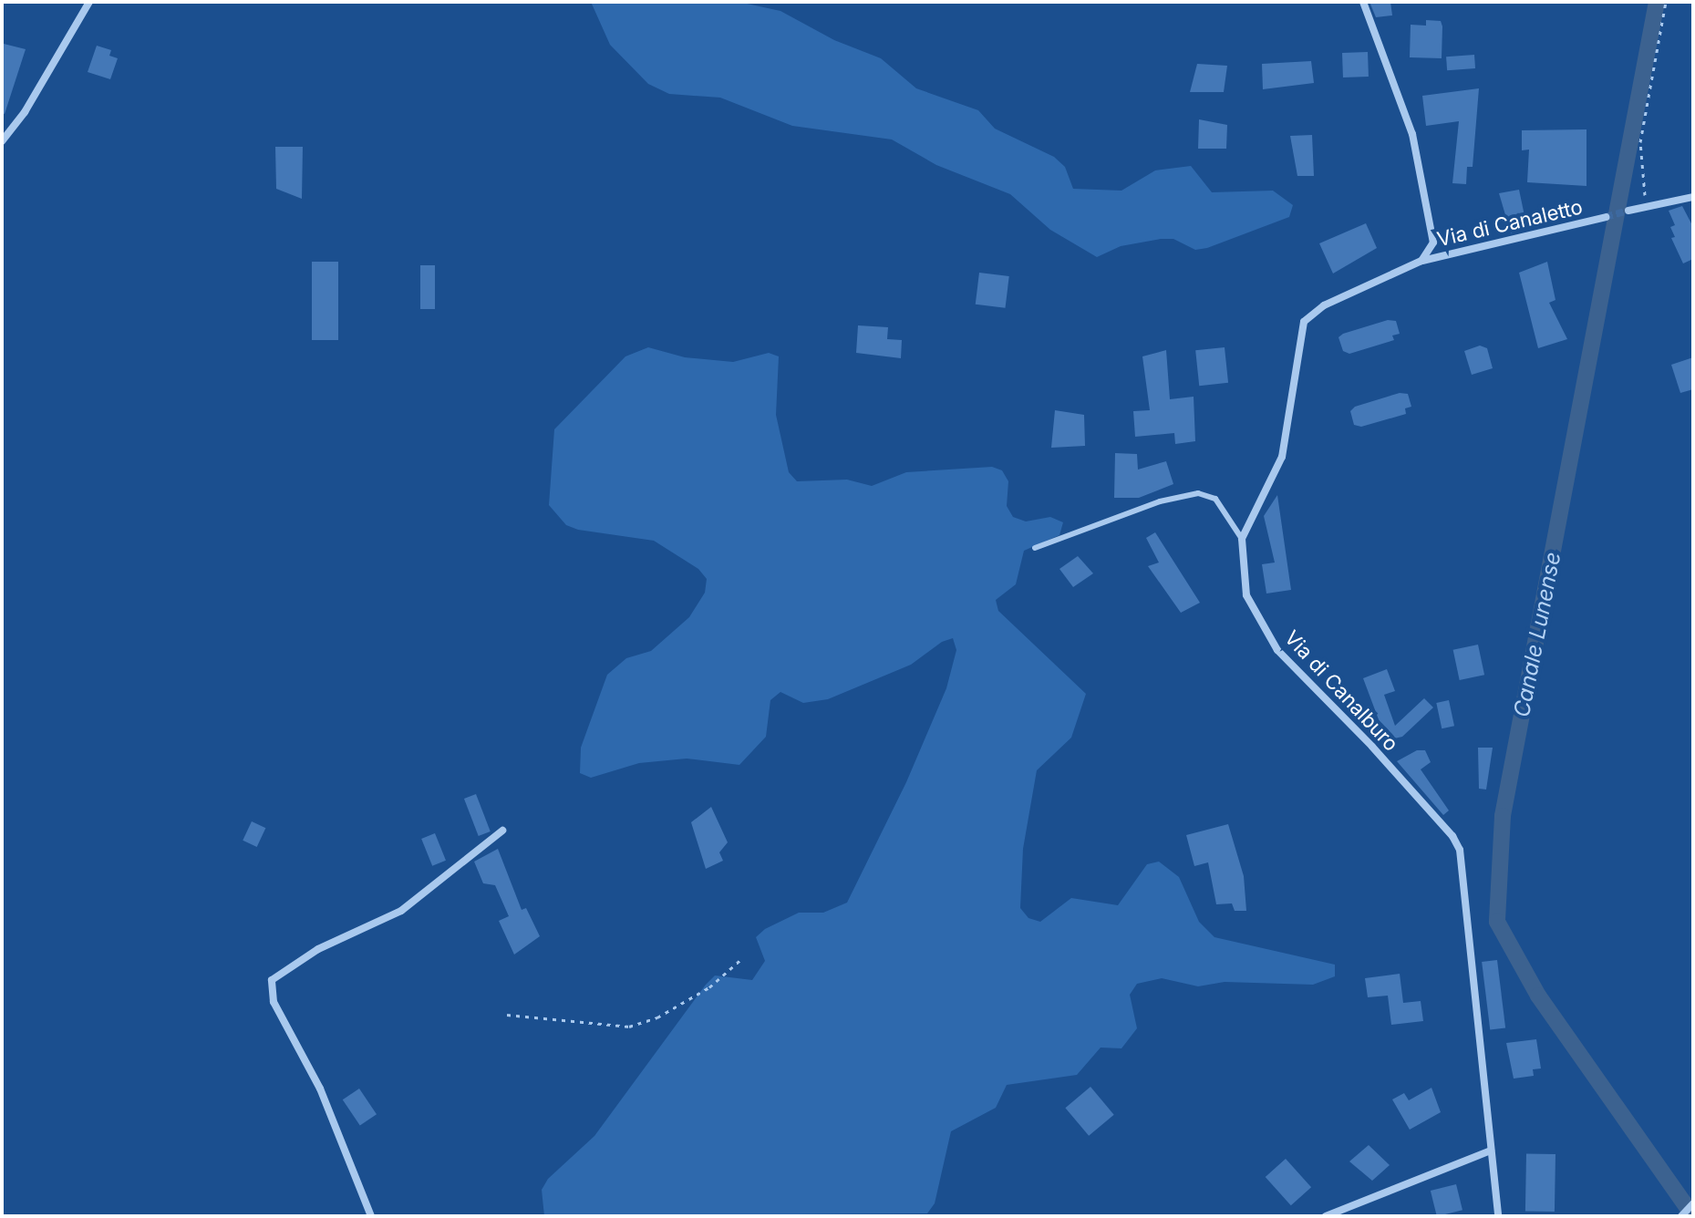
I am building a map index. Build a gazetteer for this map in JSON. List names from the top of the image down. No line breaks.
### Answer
{"streets":{"street":["Via di Canaletto","Via di Canalburo"]},"water":["Canale Lunense"]}
